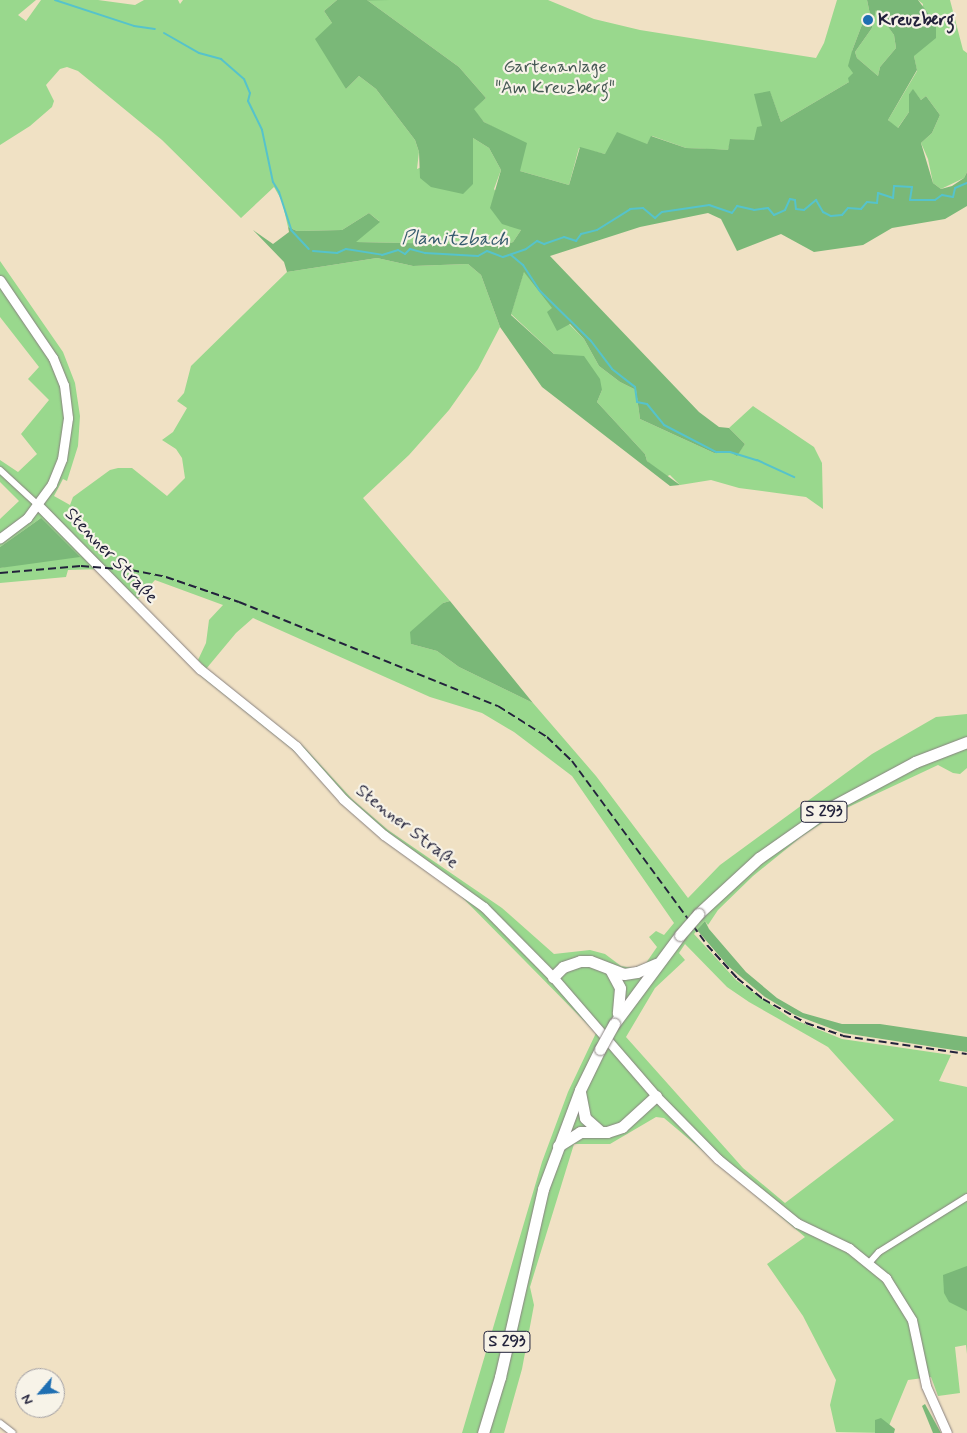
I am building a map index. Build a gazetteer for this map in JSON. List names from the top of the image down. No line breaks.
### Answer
{"streets":{"highway":["S 293"],"street":["Stenner Straße"]},"water":["Planitzbach"],"parks":["Gartenanlage \"Am Kreuzberg\""],"places":["Kreuzberg"],"north":"bottom left"}
